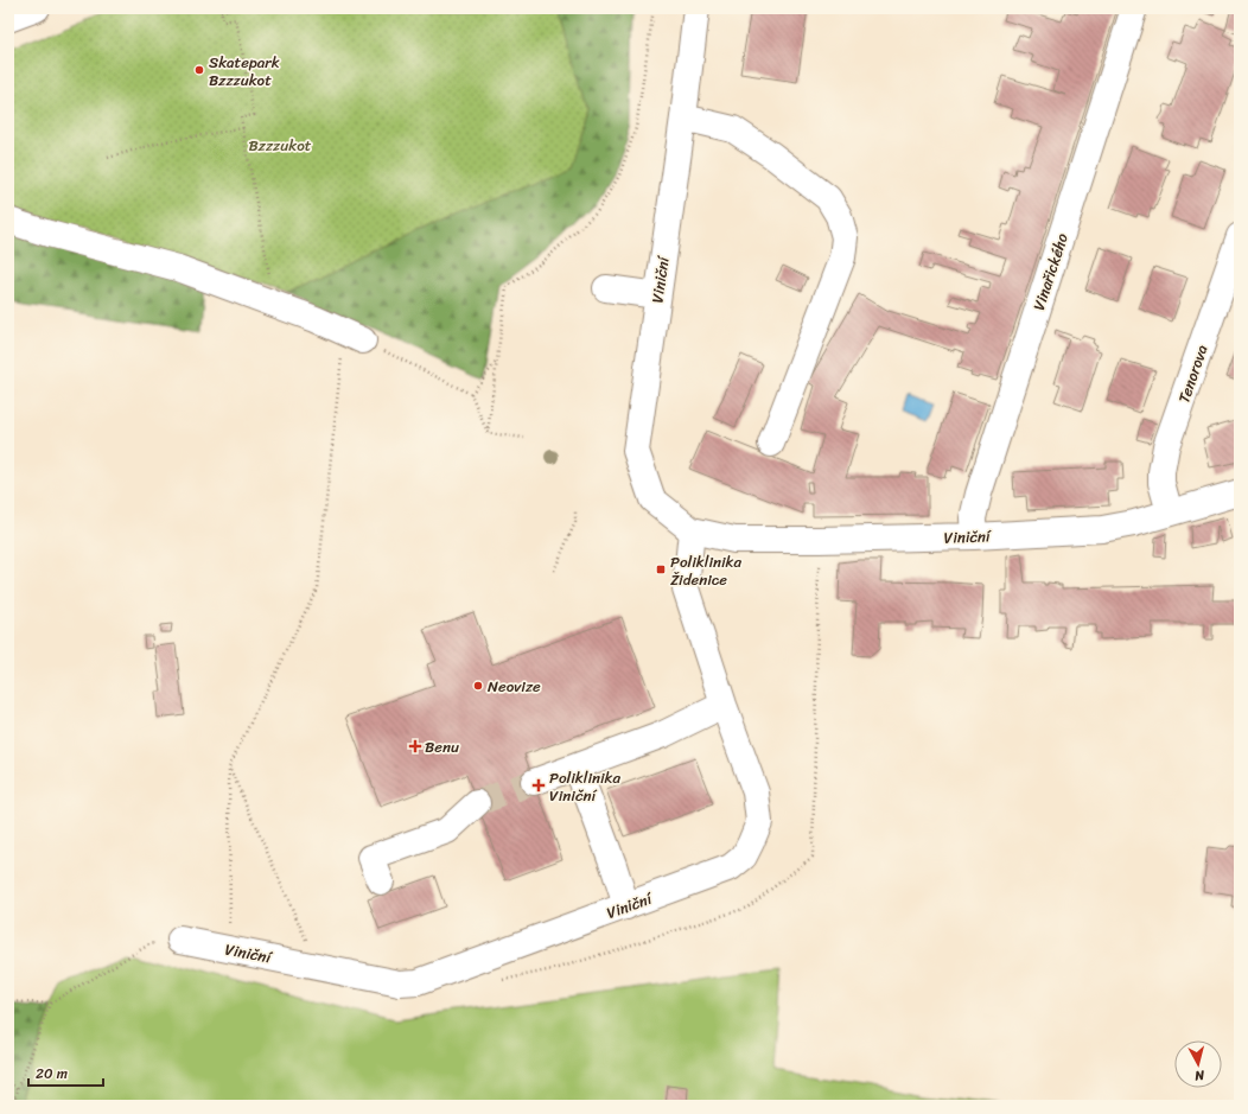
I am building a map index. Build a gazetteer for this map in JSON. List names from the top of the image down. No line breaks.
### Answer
{"streets":{"street":["Vinařického","Viniční","Tenorova"]},"crossings":[["Vinařického","Viniční"],["Viniční","Tenorova"]],"parks":["Bzzzukot"],"places":{"other":["Skatepark Bzzzukot","Neovize"],"transit":["Poliklinika Židenice"],"health":["Benu","Poliklinika Viniční"]},"scale_bar":"20 m","north":"bottom"}
